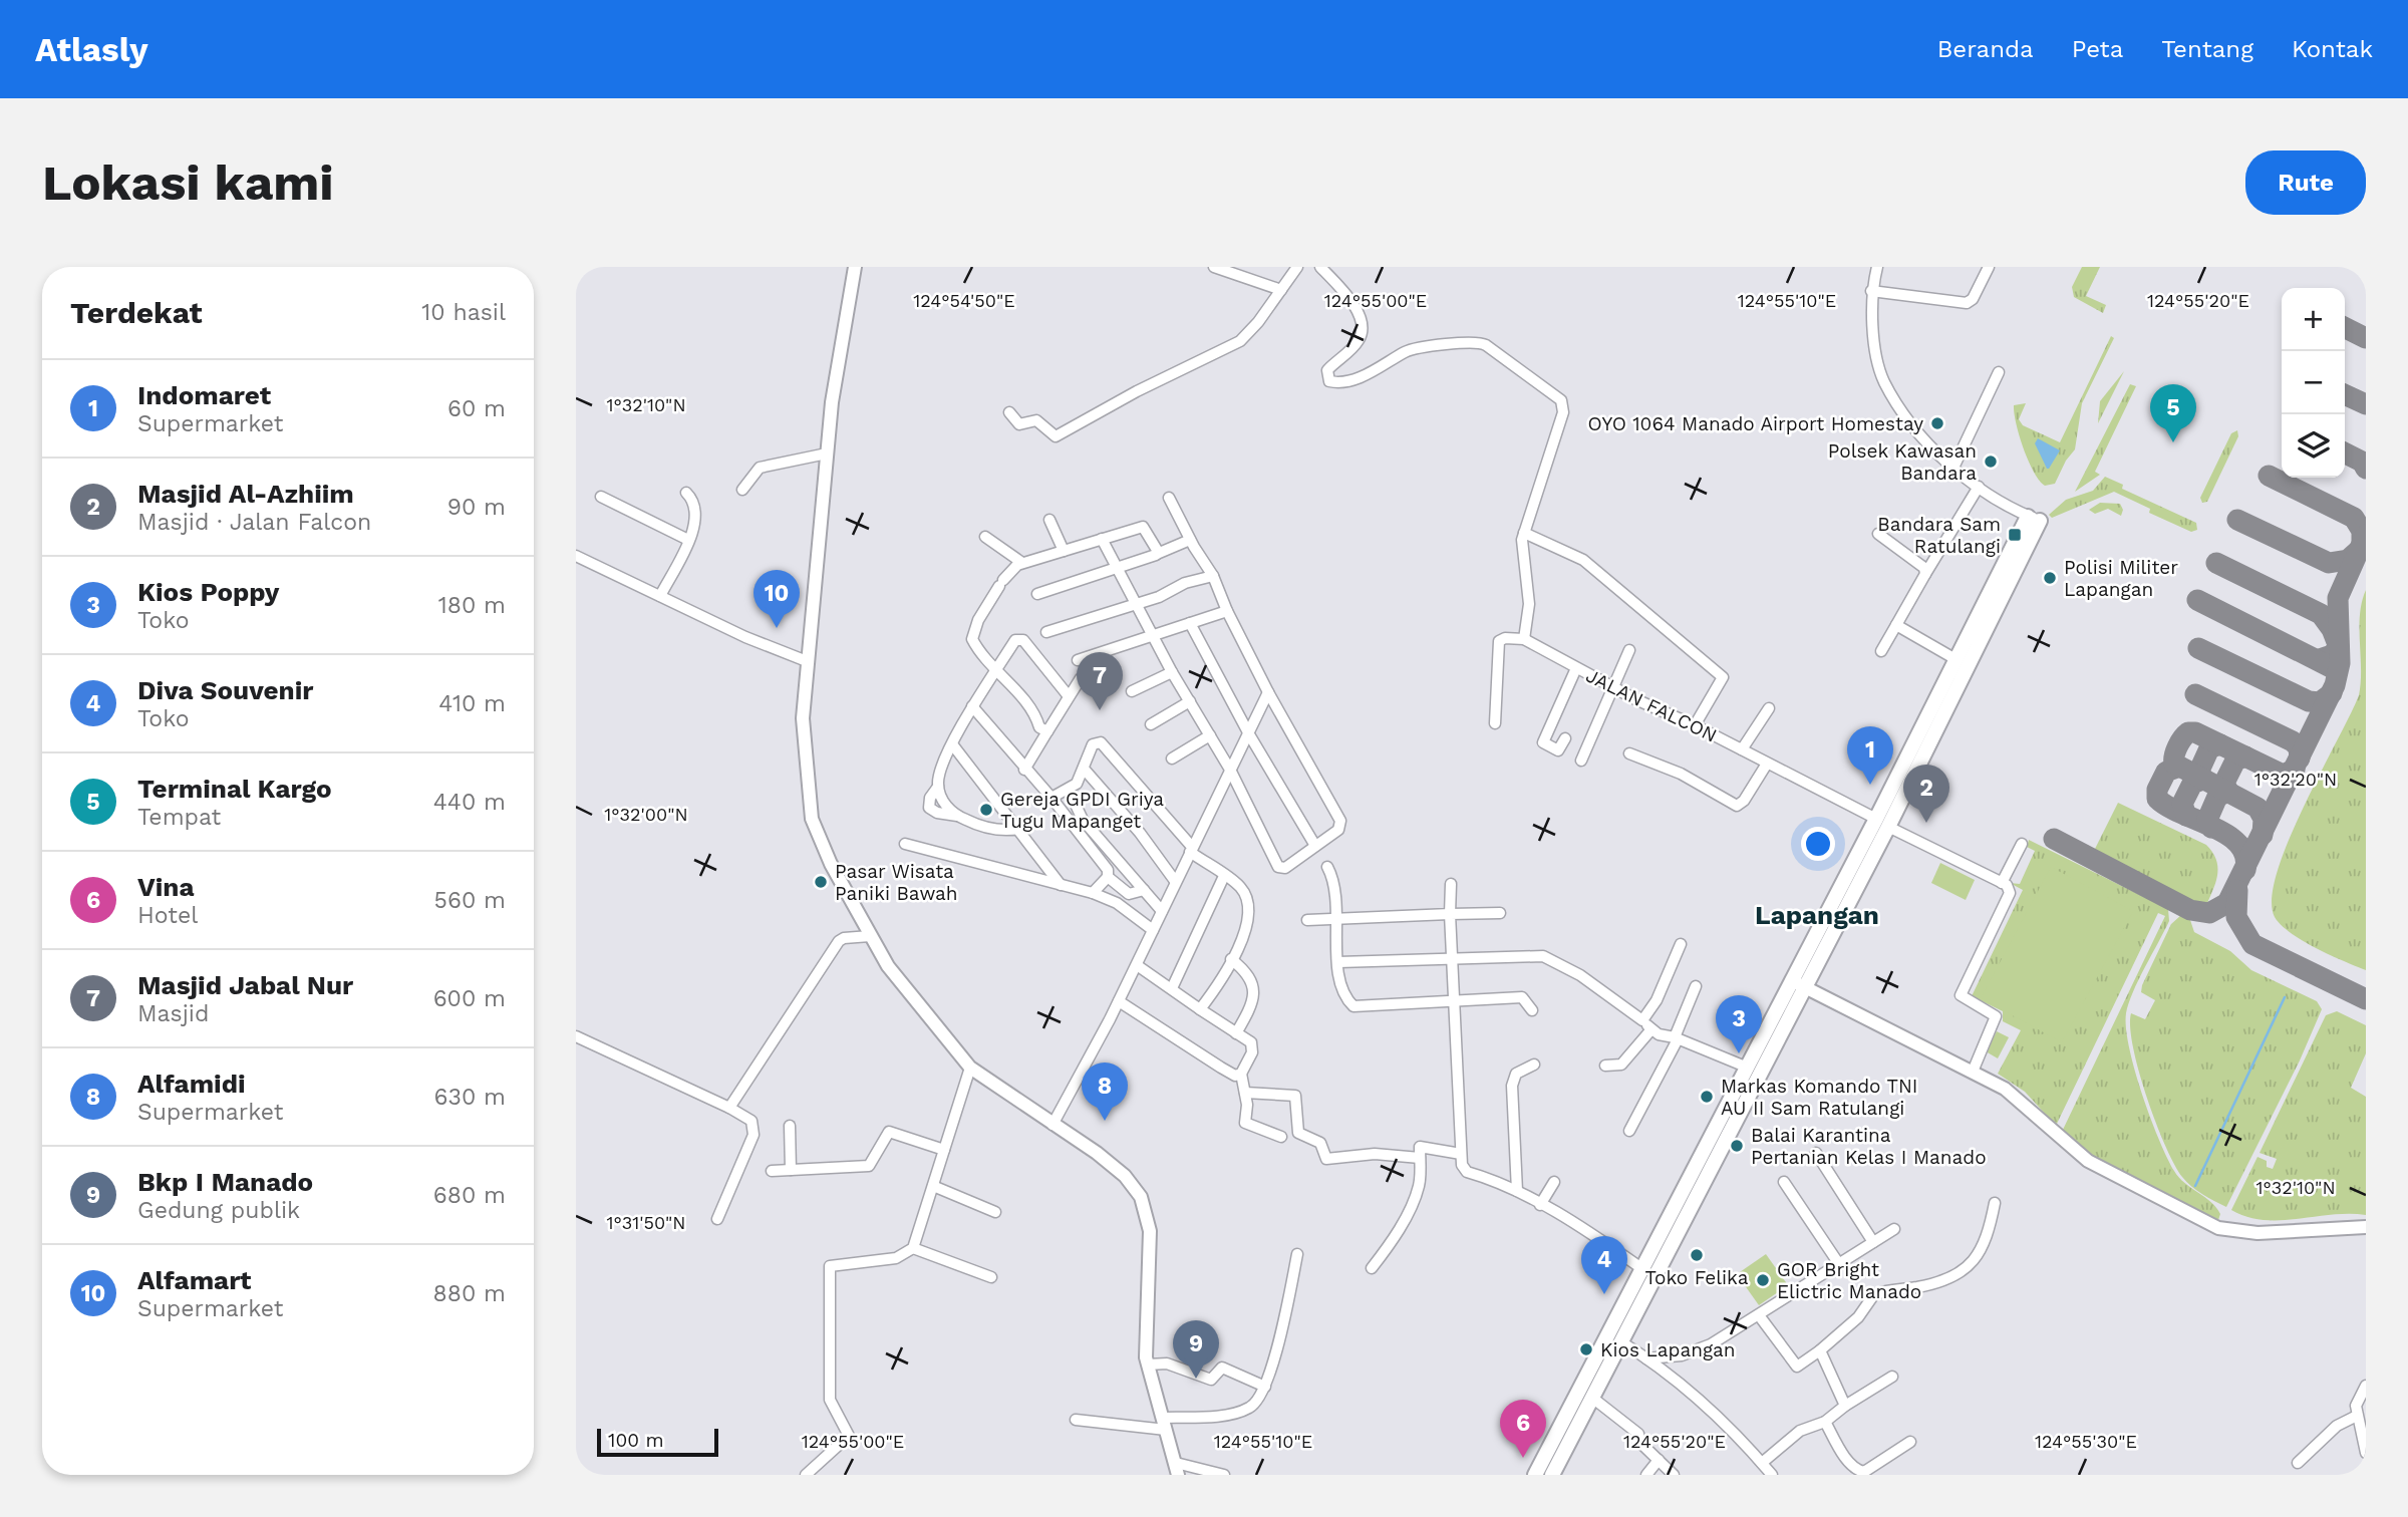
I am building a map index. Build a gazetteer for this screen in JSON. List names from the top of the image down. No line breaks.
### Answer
{"streets":{"street":["JALAN FALCON"]},"districts":["Lapangan"],"places":{"other":["OYO 1064 Manado Airport Homestay","Polsek Kawasan Bandara","Polisi Militer Lapangan","Gereja GPDI Griya Tugu Mapanget","Pasar Wisata Paniki Bawah","Markas Komando TNI AU II Sam Ratulangi","Balai Karantina Pertanian Kelas I Manado","Toko Felika","GOR Bright Elictric Manado","Kios Lapangan"],"transit":["Bandara Sam Ratulangi"]},"scale_bar":"100 m","page":{"header":"Atlasly","nav":["Beranda","Peta","Tentang","Kontak"],"buttons":"Rute","title":"Lokasi kami","heading":["Terdekat","10 hasil"],"map_buttons":["+","−"],"list":[{"mark":"1","name":"Indomaret","note":"Supermarket","value":"60 m"},{"mark":"2","name":"Masjid Al-Azhiim","note":"Masjid · Jalan Falcon","value":"90 m"},{"mark":"3","name":"Kios Poppy","note":"Toko","value":"180 m"},{"mark":"4","name":"Diva Souvenir","note":"Toko","value":"410 m"},{"mark":"5","name":"Terminal Kargo","note":"Tempat","value":"440 m"},{"mark":"6","name":"Vina","note":"Hotel","value":"560 m"},{"mark":"7","name":"Masjid Jabal Nur","note":"Masjid","value":"600 m"},{"mark":"8","name":"Alfamidi","note":"Supermarket","value":"630 m"},{"mark":"9","name":"Bkp I Manado","note":"Gedung publik","value":"680 m"},{"mark":"10","name":"Alfamart","note":"Supermarket","value":"880 m"}],"pins":["5","10","7","1","2","3","8","4","9","6"],"scale":"100 m"},"coordinates":["124°54'50\"E","124°55'00\"E","124°55'10\"E","124°55'20\"E","1°32'10\"N","1°32'20\"N","1°32'00\"N","1°31'50\"N","124°55'30\"E"]}
